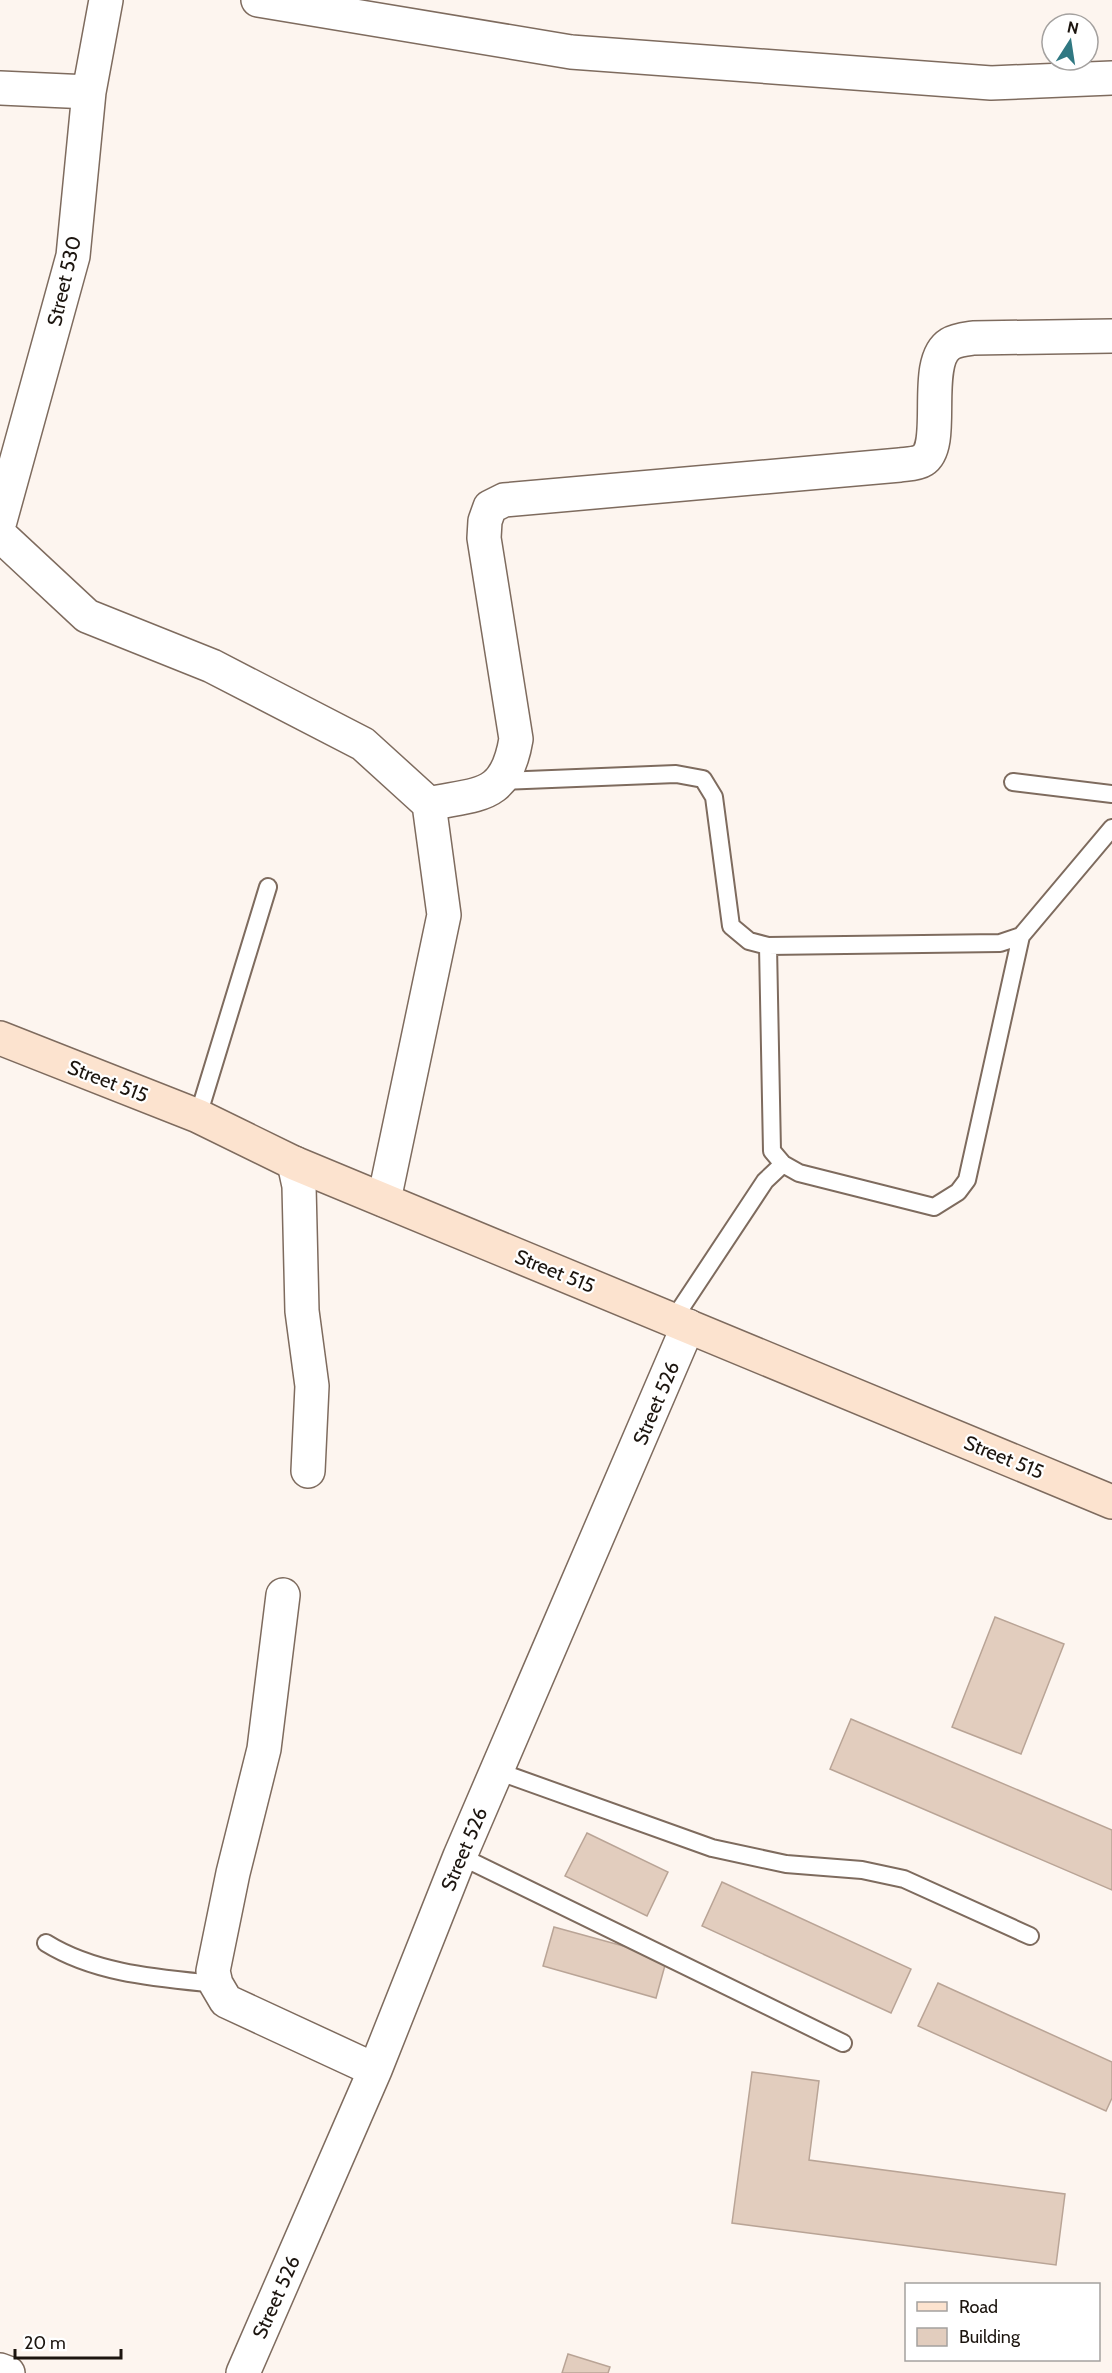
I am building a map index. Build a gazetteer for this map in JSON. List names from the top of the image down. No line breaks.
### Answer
{"streets":{"street":["Street 530","Street 515","Street 526"]},"crossings":[["Street 515","Street 526"]],"legend":["Road","Building"],"scale_bar":"20 m","north":"top"}
